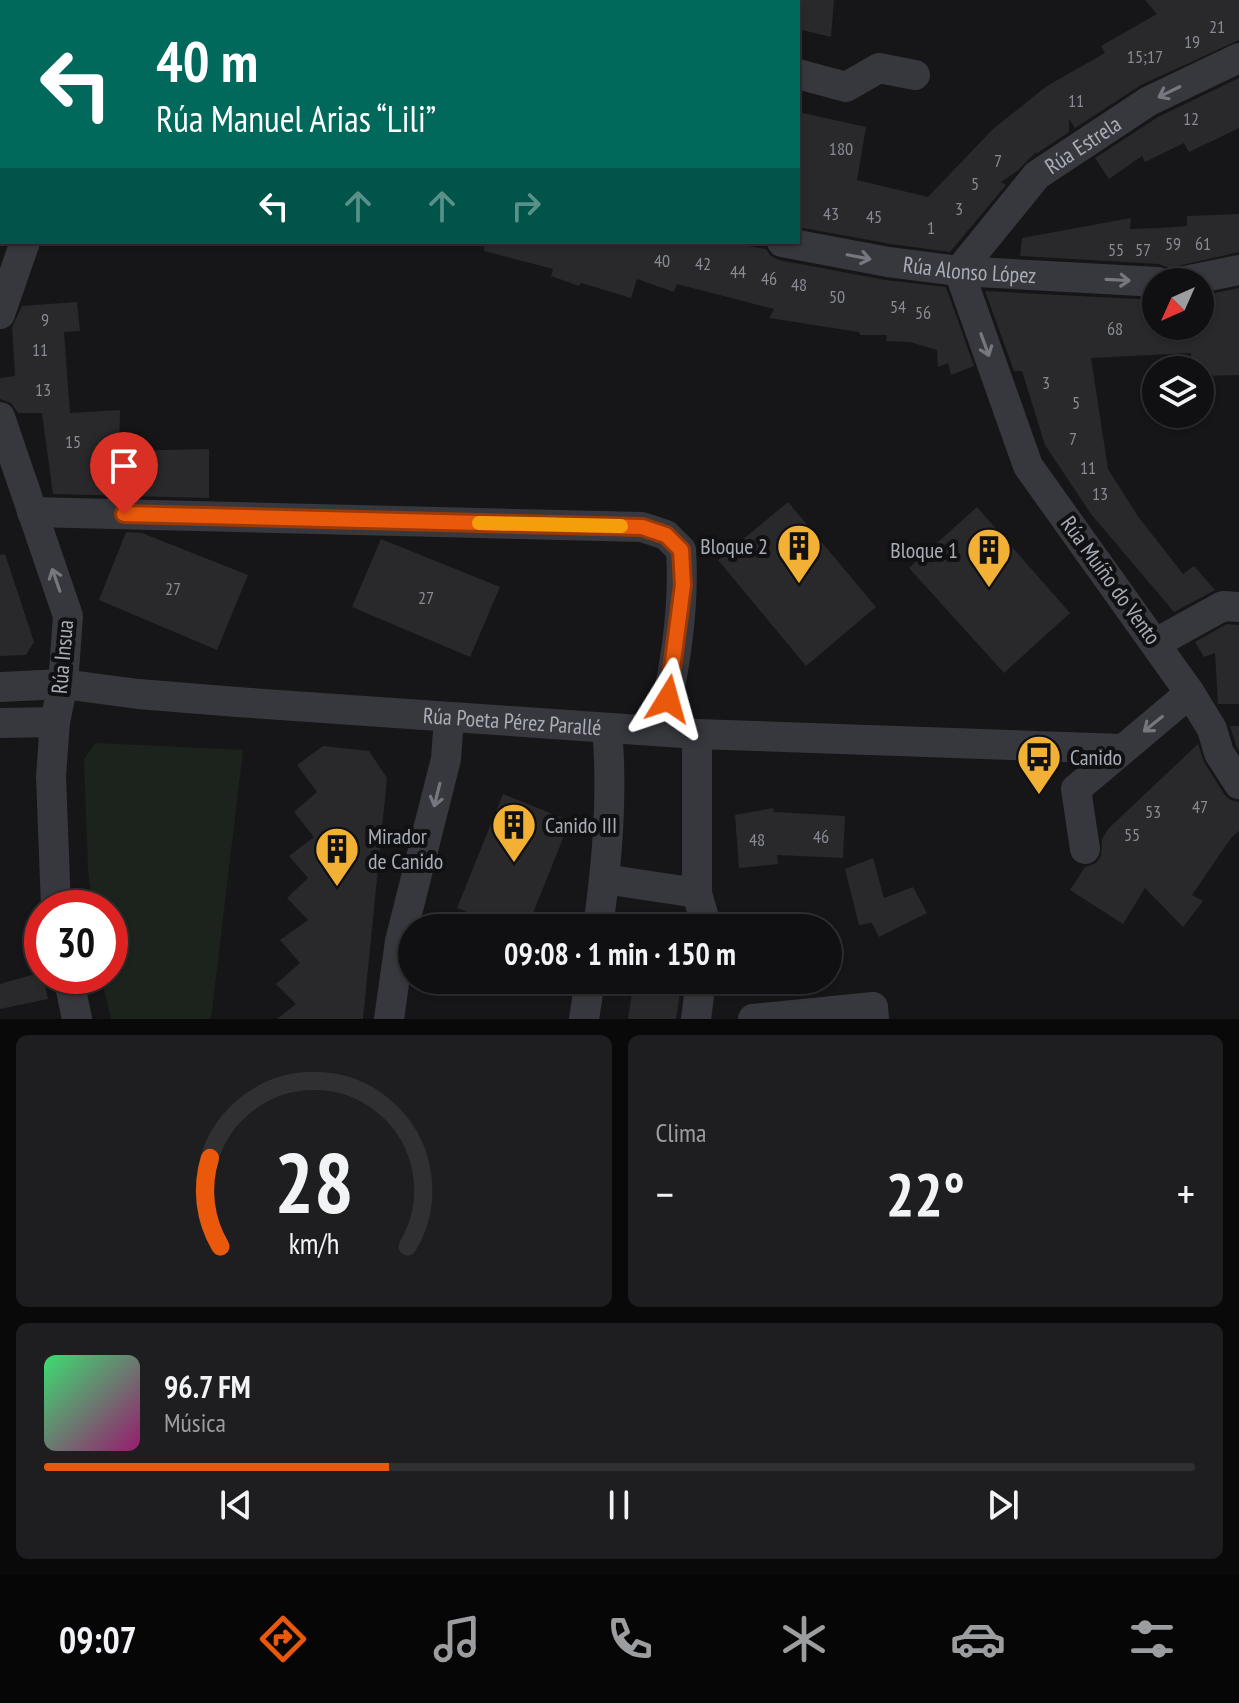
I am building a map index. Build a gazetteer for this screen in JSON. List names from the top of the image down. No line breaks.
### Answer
{"streets":{"street":["Rúa Estrela","Rúa Alonso López","Rúa Muíño do Vento","Rúa Insua","Rúa Poeta Pérez Parallé"]},"crossings":[["Rúa Estrela","Rúa Alonso López"],["Rúa Estrela","Rúa Muíño do Vento"],["Rúa Alonso López","Rúa Muíño do Vento"],["Rúa Insua","Rúa Poeta Pérez Parallé"]],"one_way":["Rúa Estrela","Rúa Alonso López","Rúa Muíño do Vento","Rúa Insua"],"places":{"building":["Bloque 2","Bloque 1","Canido III","Mirador de Canido"],"bus stop":["Canido"]},"house_numbers":["21","19","15;17","11","12","180","7","5","3","43","45","1","59","61","55","57","40","42","44","46","48","50","54","56","9","68","11","3","13","5","7","15","11","13","27","27","47","53","55","46","48"],"north":"bottom left","page":{"turn":["40 m","Rúa Manuel Arias “Lili”"],"limit":"30","trip":"09:08 · 1 min · 150 m","tile":"Clima","heat":["−","22°","+"],"song":["96.7 FM","Música"],"tabs":"09:07","gauge":["28","km/h"]}}
